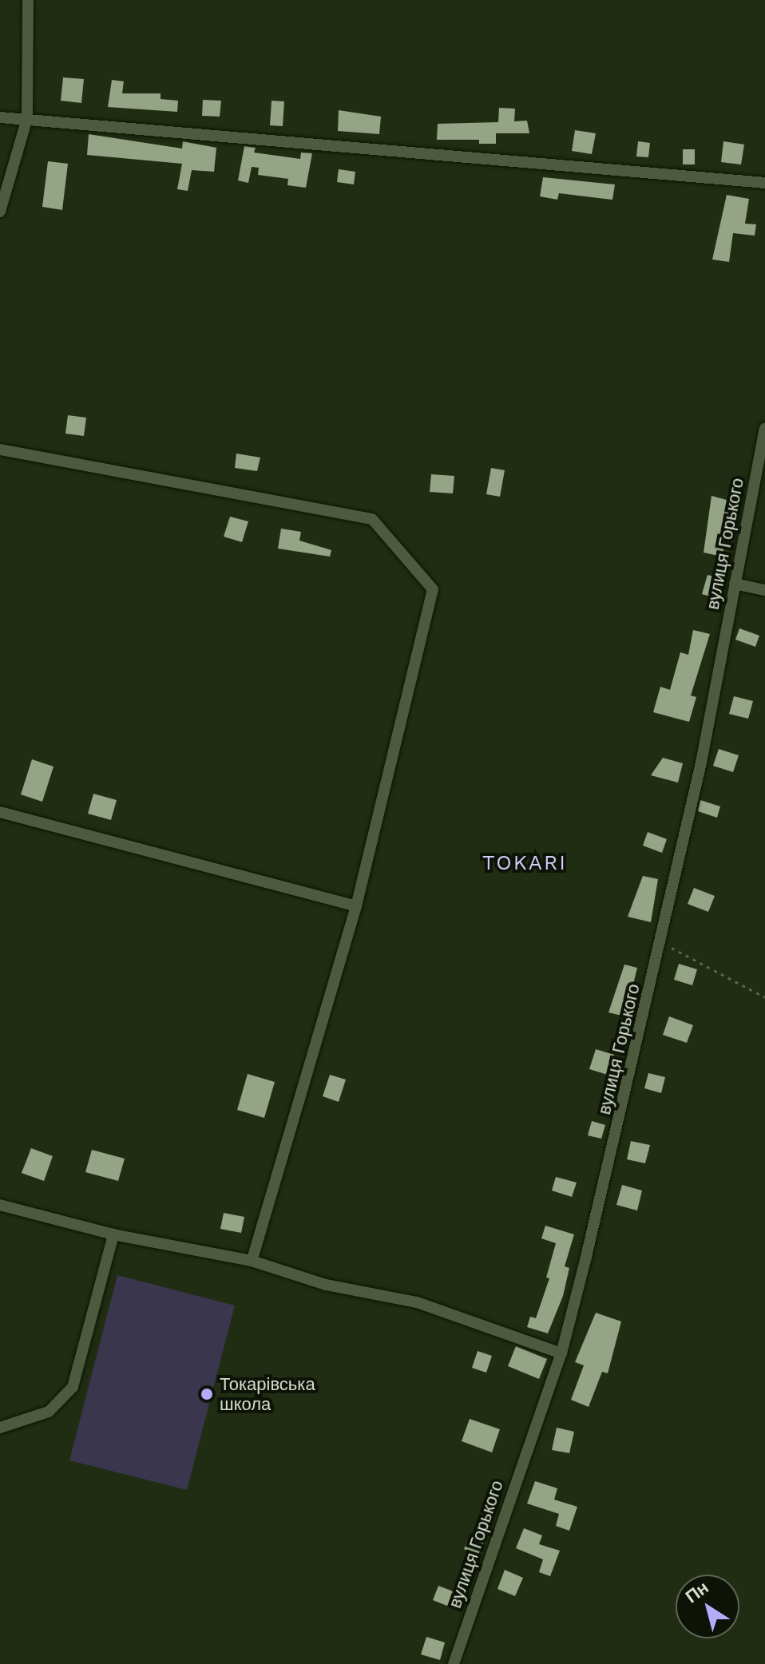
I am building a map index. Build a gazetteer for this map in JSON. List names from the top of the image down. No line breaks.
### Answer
{"streets":{"street":["вулиця Горького"]},"districts":["TOKARI"],"places":["Токарівська школа"],"north":"top left"}
